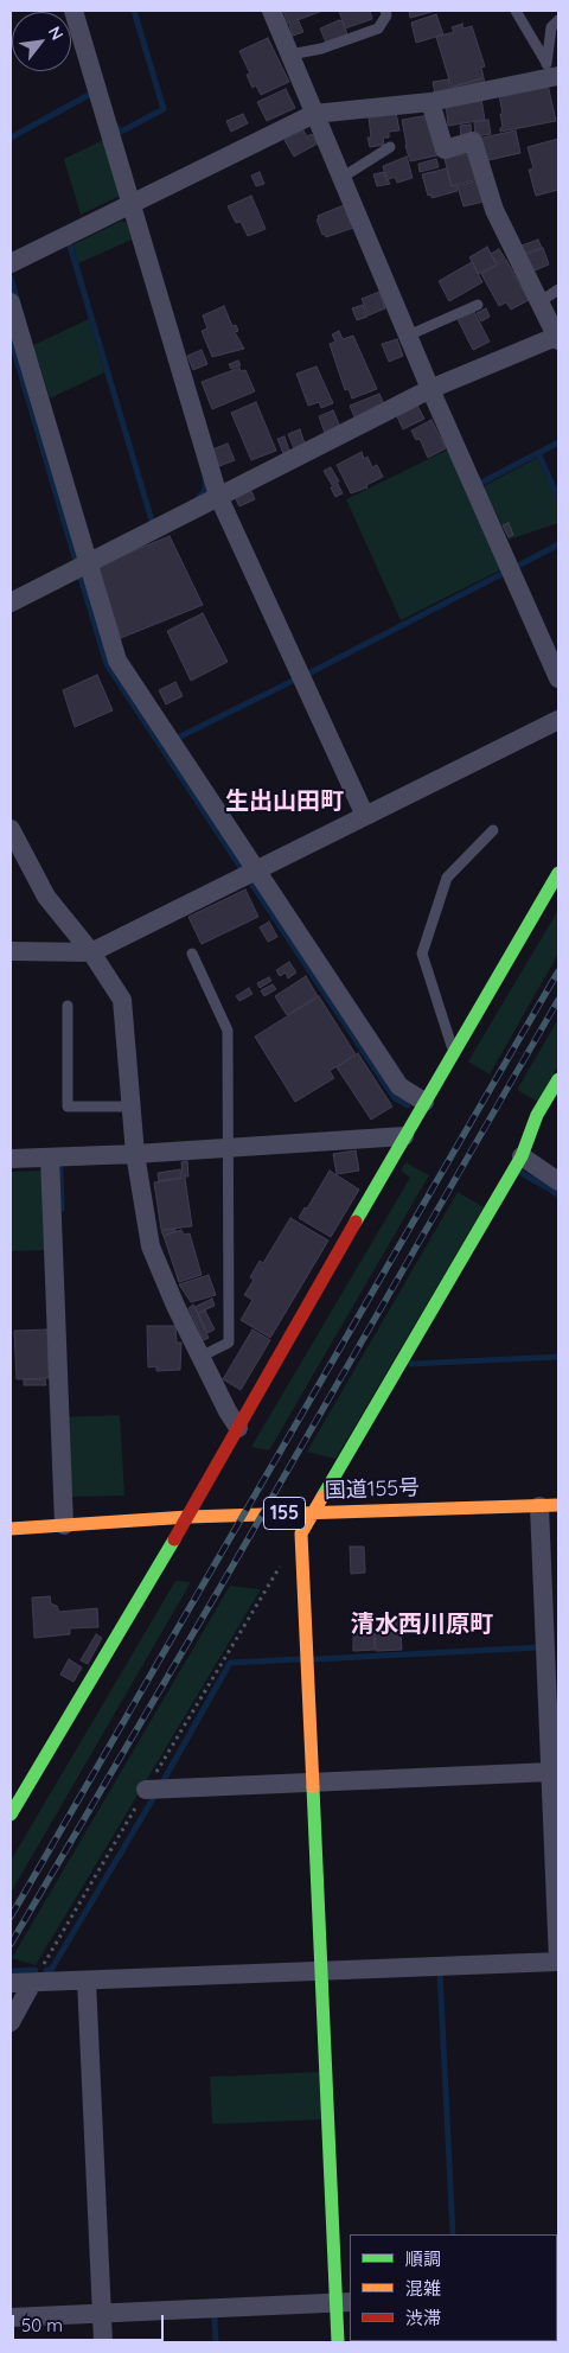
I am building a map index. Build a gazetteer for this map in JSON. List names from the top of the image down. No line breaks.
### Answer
{"streets":{"main road":["国道155号","155"]},"districts":["生出山田町","清水西川原町"],"legend":["順調","混雑","渋滞"],"scale_bar":"50 m","north":"top right"}
